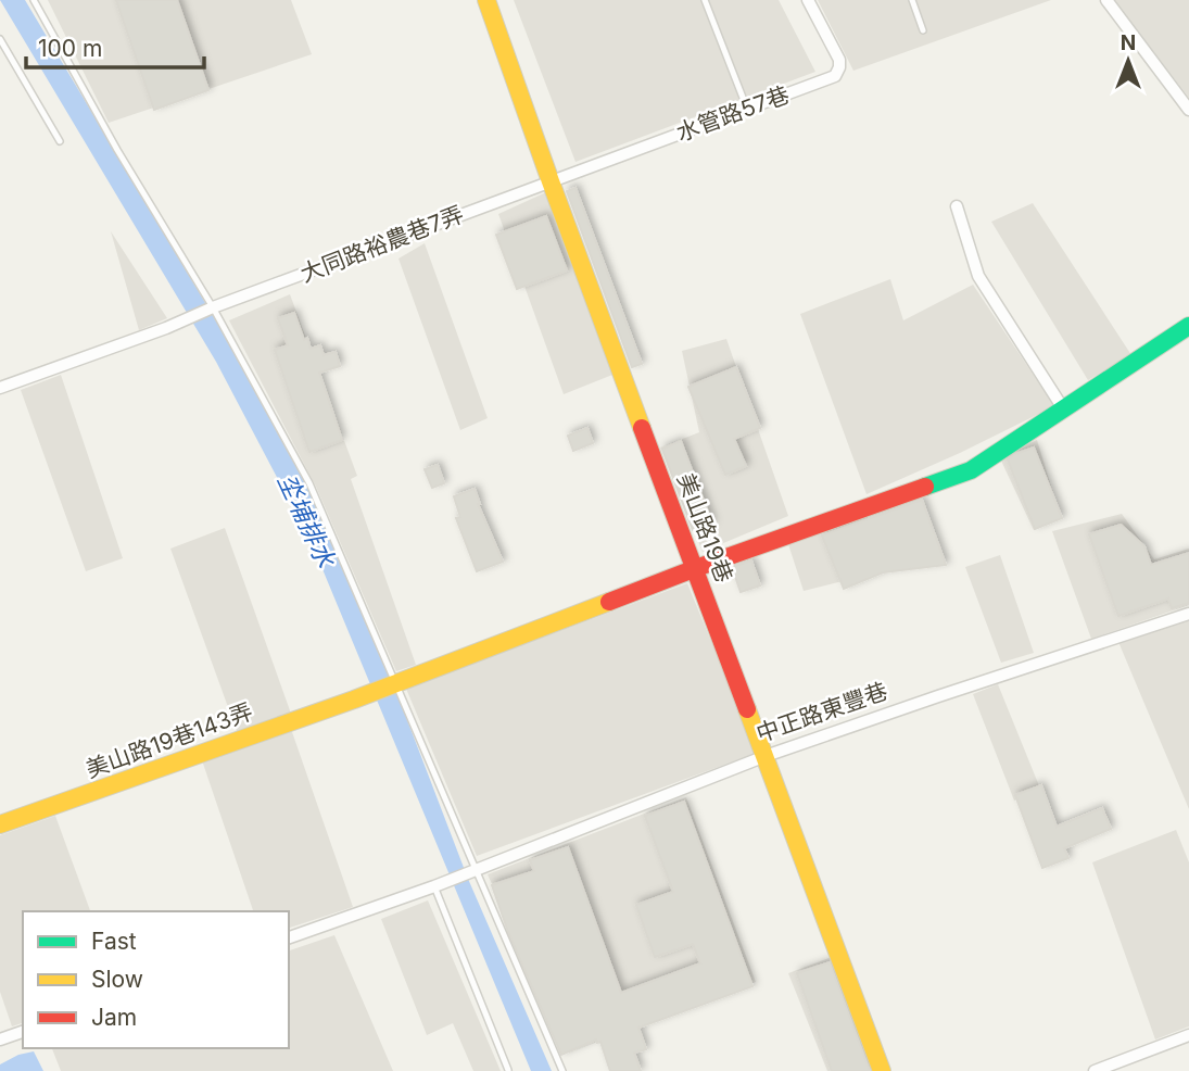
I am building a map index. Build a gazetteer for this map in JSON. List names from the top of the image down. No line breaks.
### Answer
{"streets":{"street":["水管路57巷","大同路裕農巷7弄","美山路19巷","中正路東豐巷","美山路19巷143弄"]},"crossings":[["水管路57巷","大同路裕農巷7弄"],["水管路57巷","美山路19巷"],["大同路裕農巷7弄","美山路19巷"],["美山路19巷","中正路東豐巷"]],"water":["坔埔排水"],"legend":["Fast","Slow","Jam"],"scale_bar":"100 m","north":"top"}
